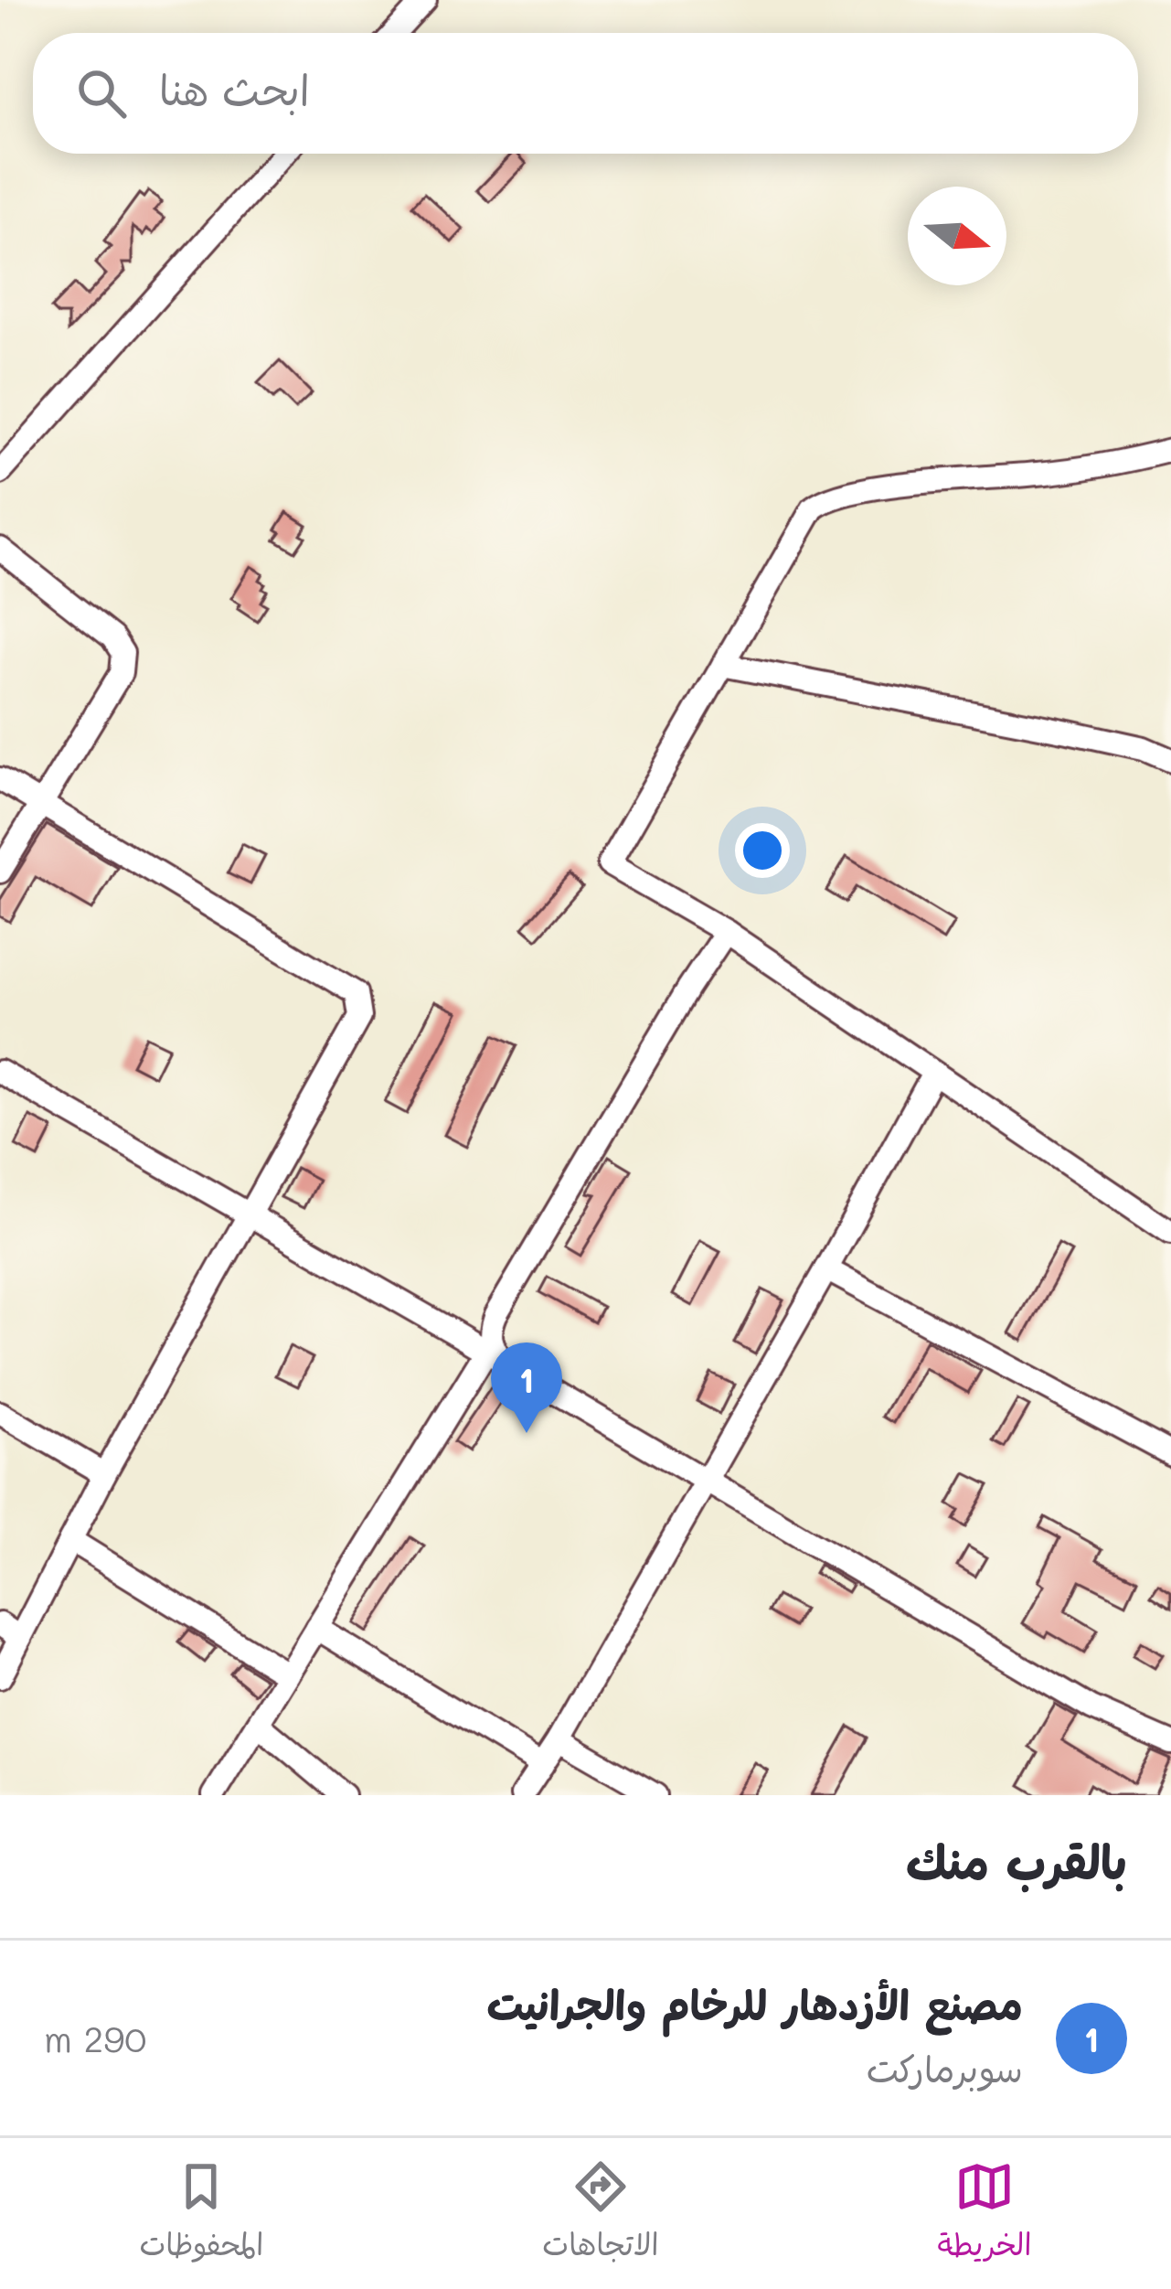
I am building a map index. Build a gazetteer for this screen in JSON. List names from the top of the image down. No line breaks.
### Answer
{"north":"right","page":{"search":"ابحث هنا","pins":"1","heading":"بالقرب منك","list":[{"mark":"1","name":"مصنع الأزدهار للرخام والجرانيت","note":"سوبرماركت","value":"290 m"}],"nav":["الخريطة","الاتجاهات","المحفوظات"]}}
